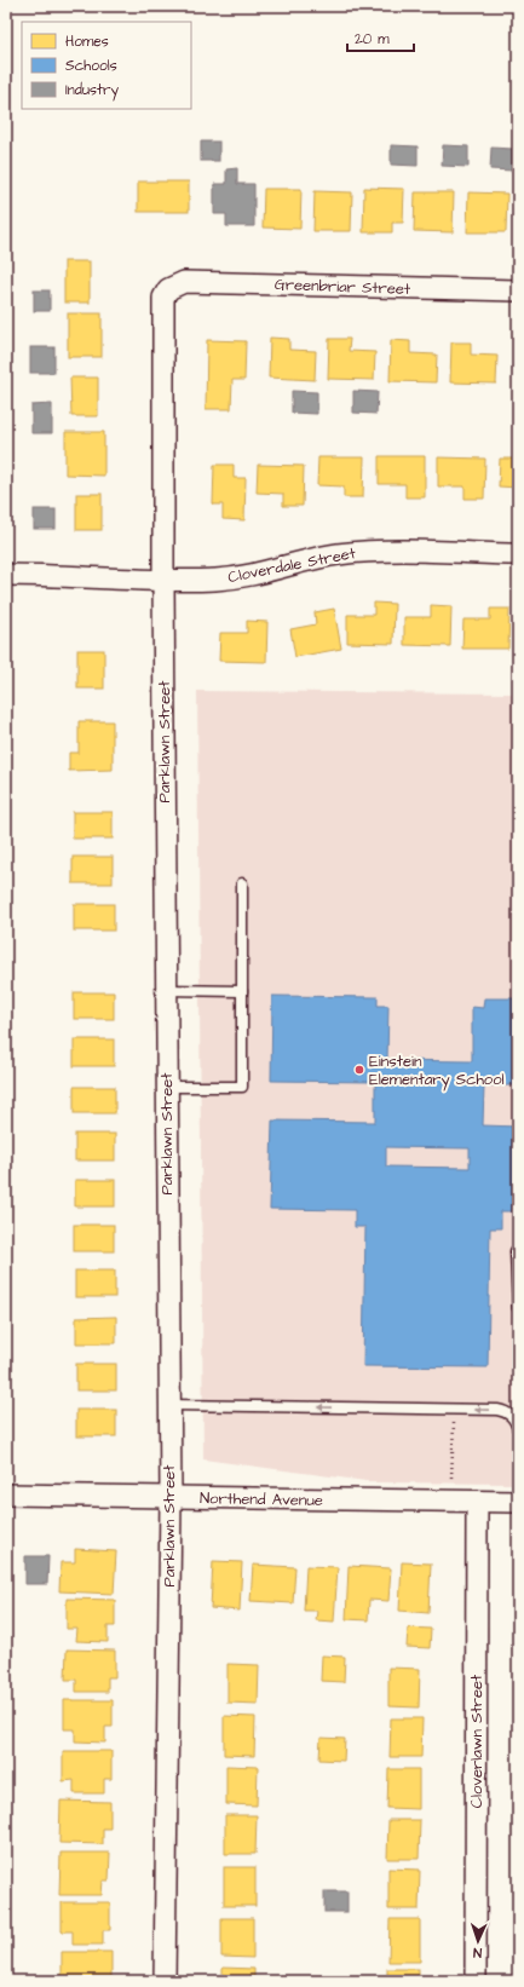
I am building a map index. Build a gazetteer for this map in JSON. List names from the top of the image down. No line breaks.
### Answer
{"streets":{"street":["Greenbriar Street","Cloverdale Street","Parklawn Street","Northend Avenue","Cloverlawn Street"]},"crossings":[["Greenbriar Street","Parklawn Street"],["Cloverdale Street","Parklawn Street"],["Parklawn Street","Northend Avenue"],["Northend Avenue","Cloverlawn Street"]],"places":["Einstein Elementary School"],"legend":["Homes","Schools","Industry"],"scale_bar":"20 m","north":"bottom"}
